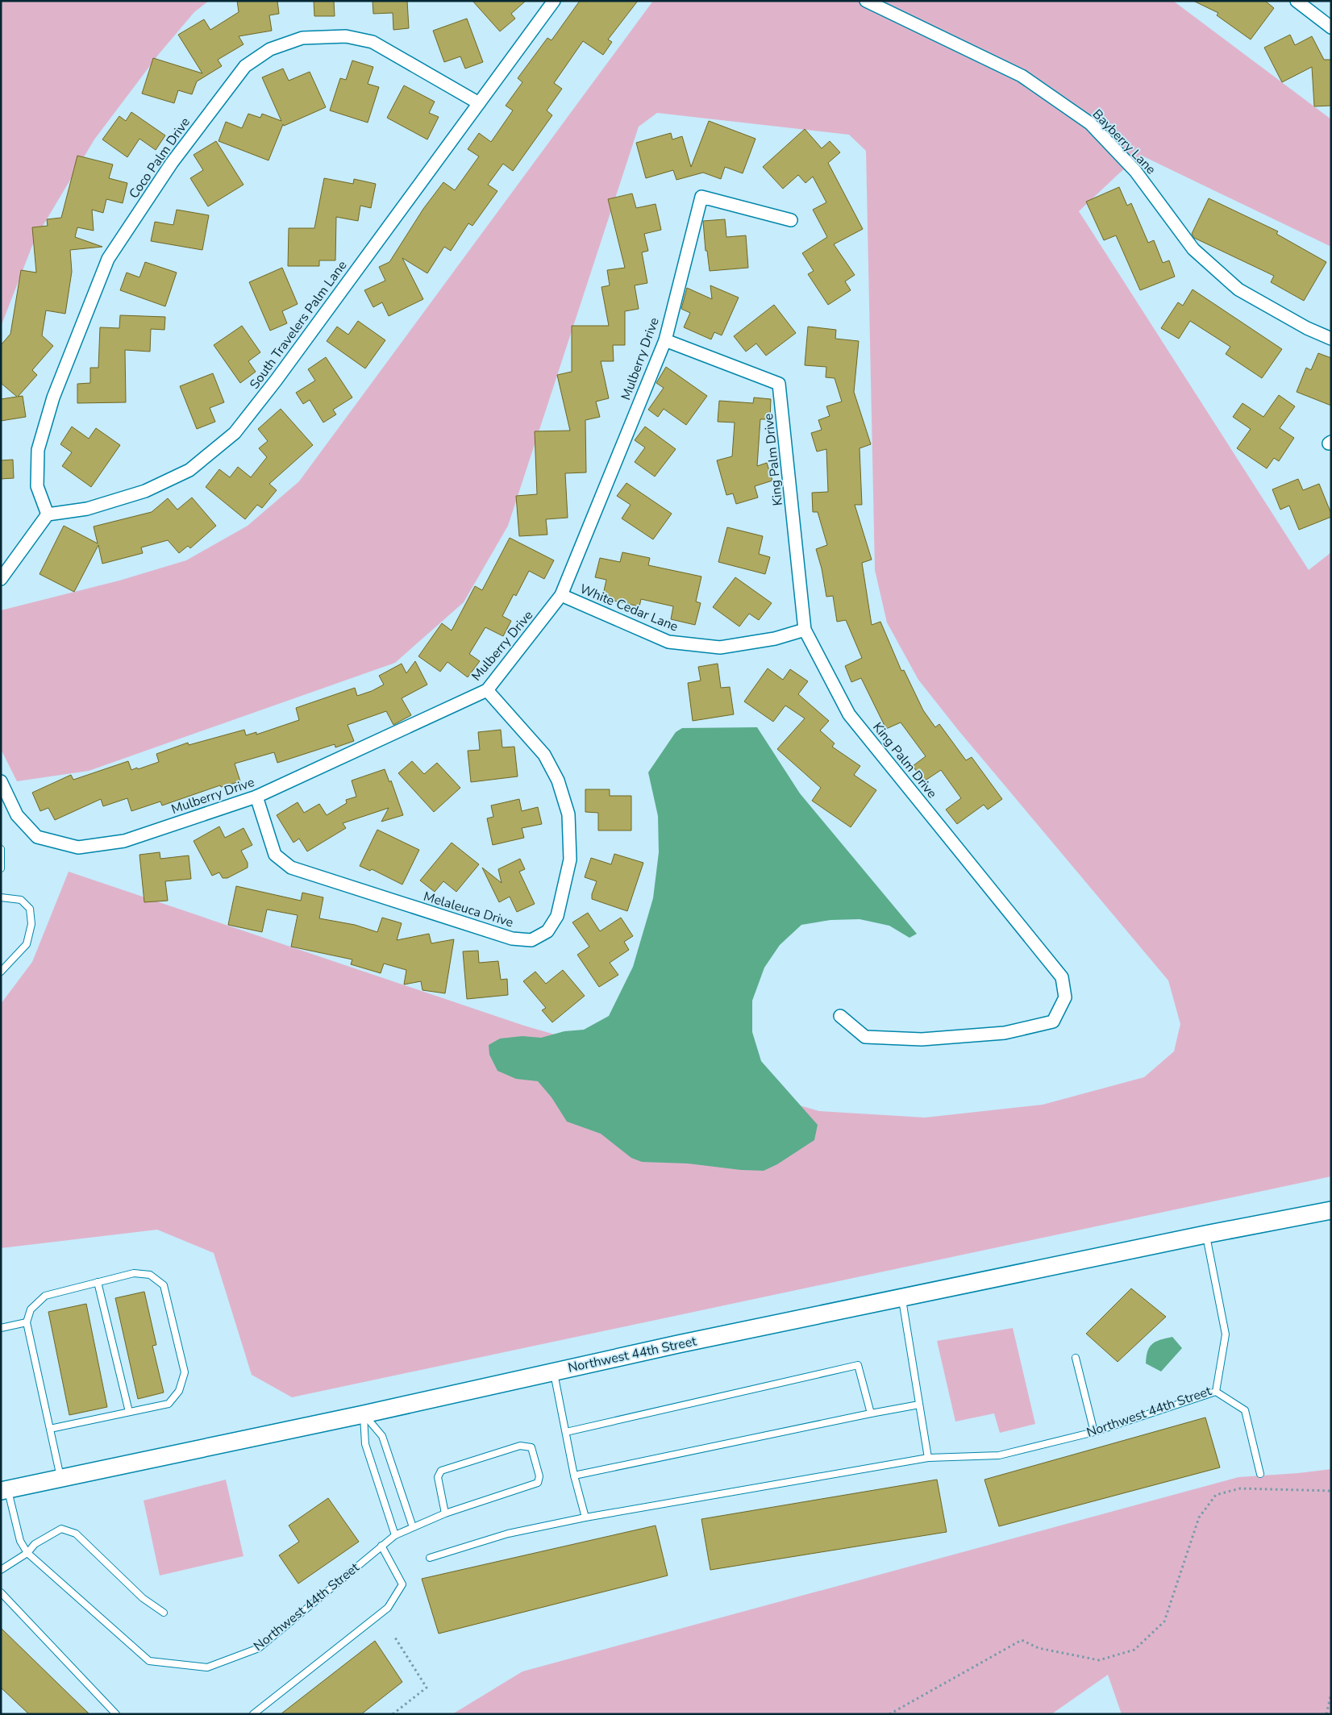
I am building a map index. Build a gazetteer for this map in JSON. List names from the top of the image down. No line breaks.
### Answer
{"streets":{"street":["Bayberry Lane","Coco Palm Drive","South Travelers Palm Lane","Mulberry Drive","King Palm Drive","White Cedar Lane","Melaleuca Drive","Northwest 44th Street"]},"crossings":[["Coco Palm Drive","South Travelers Palm Lane"],["Mulberry Drive","King Palm Drive"],["Mulberry Drive","White Cedar Lane"],["Mulberry Drive","Melaleuca Drive"],["King Palm Drive","White Cedar Lane"]]}
